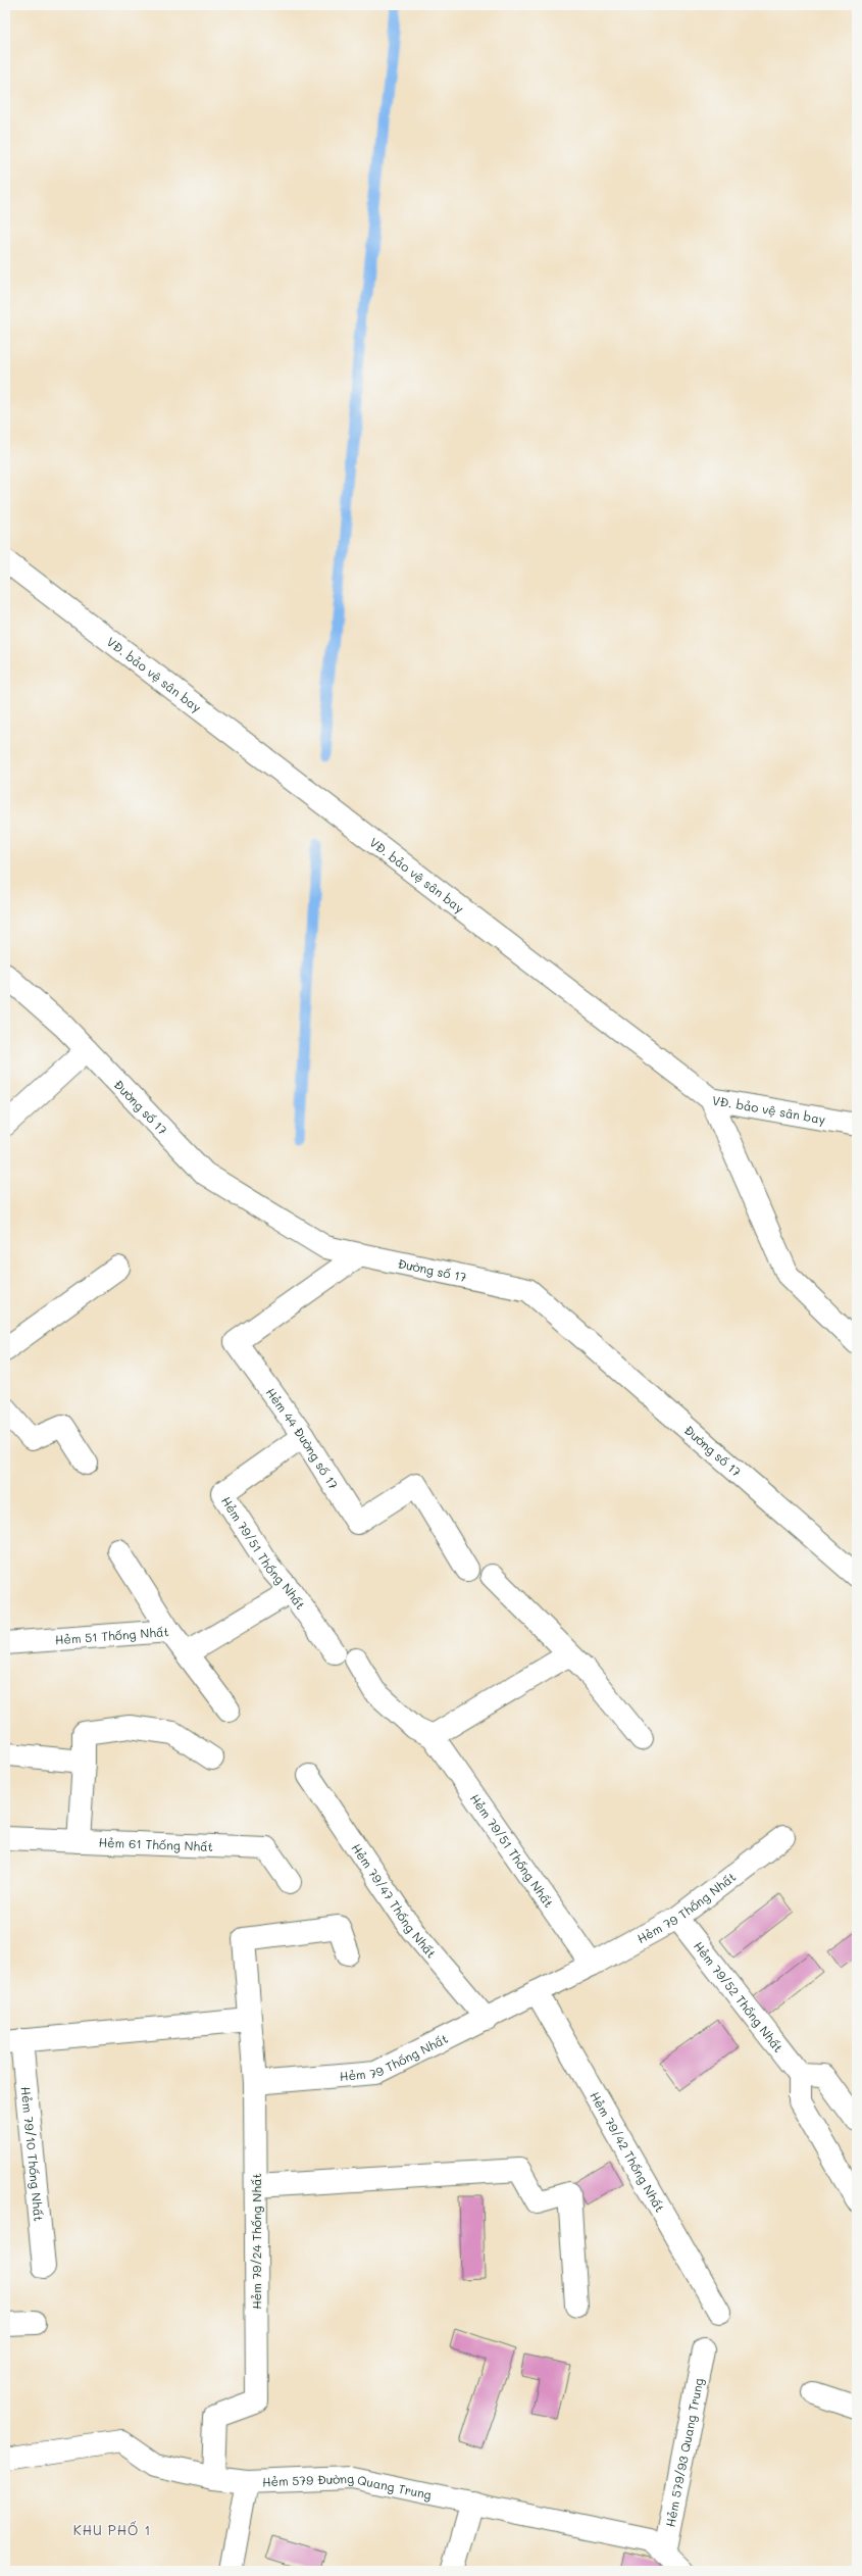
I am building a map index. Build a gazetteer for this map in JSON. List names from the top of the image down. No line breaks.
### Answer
{"streets":{"street":["VĐ. bảo vệ sân bay","Đường số 17","Hẻm 44 Đường số 17","Hẻm 79/51 Thống Nhất","Hẻm 51 Thống Nhất","Hẻm 61 Thống Nhất","Hẻm 79/47 Thống Nhất","Hẻm 79 Thống Nhất","Hẻm 79/52 Thống Nhất","Hẻm 79/42 Thống Nhất","Hẻm 79/10 Thống Nhất","Hẻm 79/24 Thống Nhất","Hẻm 579/93 Quang Trung","Hẻm 579 Đường Quang Trung"]},"crossings":[["Đường số 17","Hẻm 44 Đường số 17"],["Hẻm 44 Đường số 17","Hẻm 79/51 Thống Nhất"],["Hẻm 79/51 Thống Nhất","Hẻm 79 Thống Nhất"],["Hẻm 79/47 Thống Nhất","Hẻm 79 Thống Nhất"],["Hẻm 79 Thống Nhất","Hẻm 79/52 Thống Nhất"],["Hẻm 79 Thống Nhất","Hẻm 79/42 Thống Nhất"],["Hẻm 79 Thống Nhất","Hẻm 79/24 Thống Nhất"],["Hẻm 79/24 Thống Nhất","Hẻm 579 Đường Quang Trung"],["Hẻm 579/93 Quang Trung","Hẻm 579 Đường Quang Trung"]],"districts":["KHU PHỐ 1"]}
